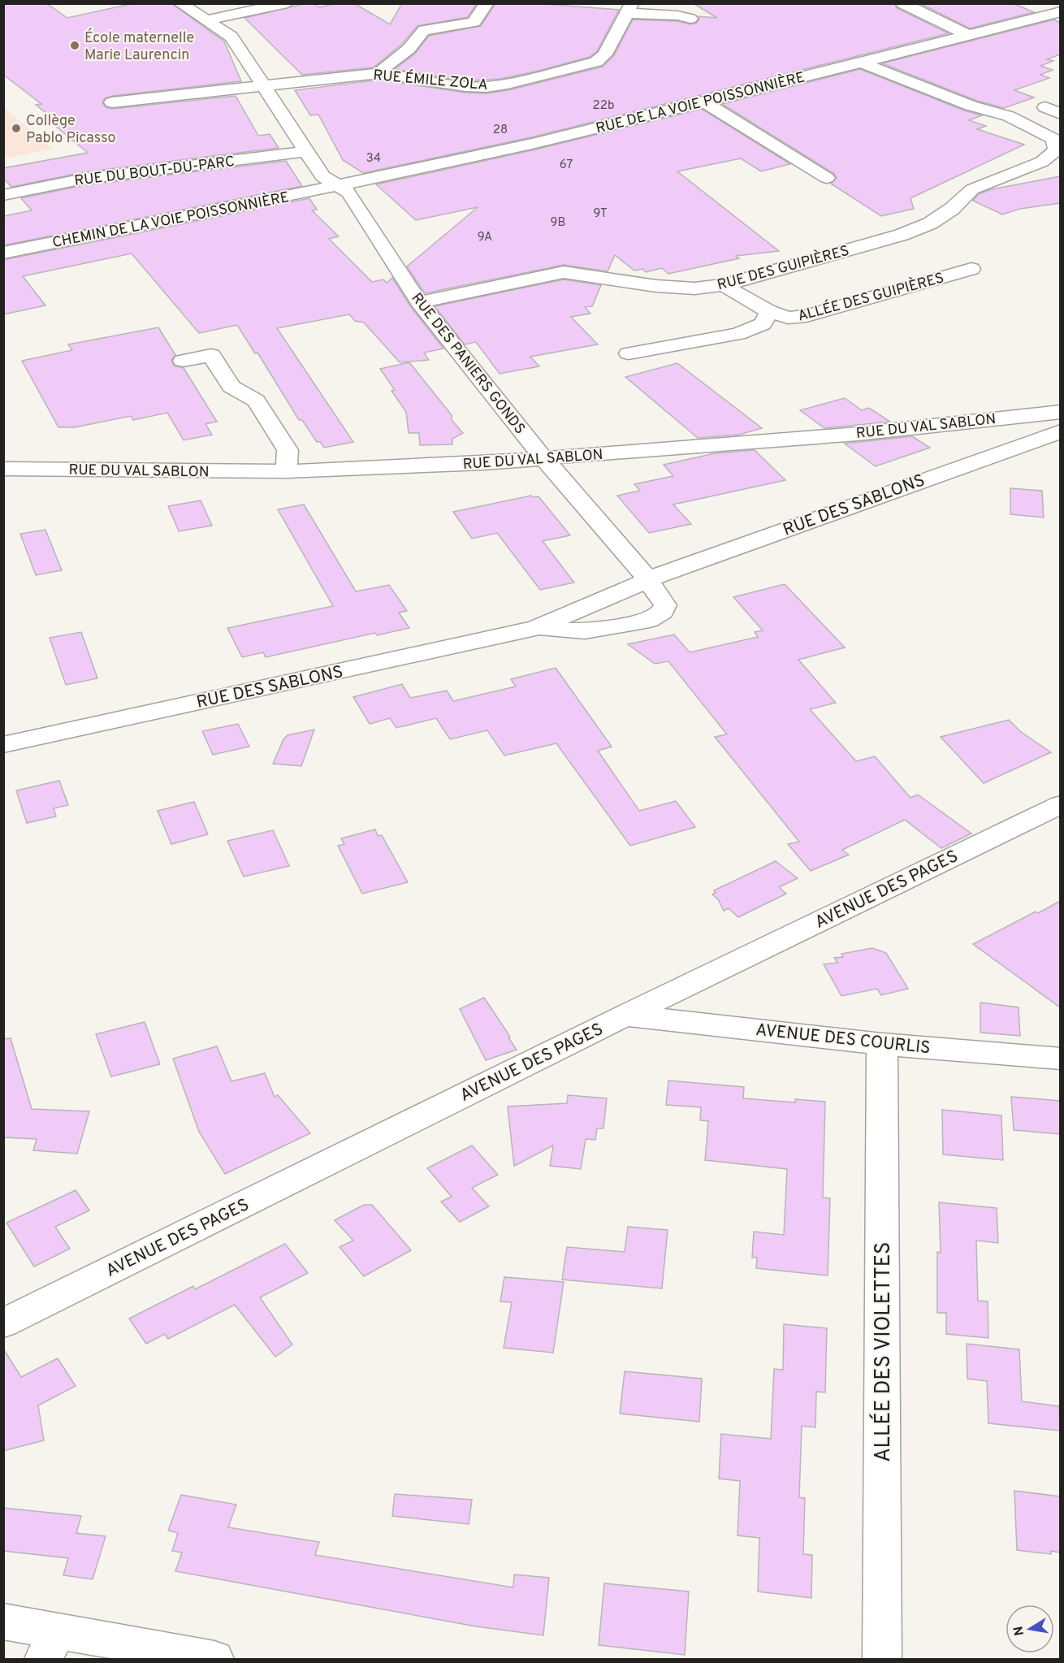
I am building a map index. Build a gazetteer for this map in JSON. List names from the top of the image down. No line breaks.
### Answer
{"streets":{"street":["RUE ÉMILE ZOLA","RUE DE LA VOIE POISSONNIÈRE","RUE DU BOUT-DU-PARC","CHEMIN DE LA VOIE POISSONNIÈRE","RUE DES GUIPIÈRES","ALLÉE DES GUIPIÈRES","RUE DES PANIERS GONDS","RUE DU VAL SABLON","RUE DES SABLONS","AVENUE DES PAGES","AVENUE DES COURLIS","ALLÉE DES VIOLETTES"]},"crossings":[["RUE ÉMILE ZOLA","RUE DES PANIERS GONDS"],["RUE DE LA VOIE POISSONNIÈRE","CHEMIN DE LA VOIE POISSONNIÈRE"],["RUE DE LA VOIE POISSONNIÈRE","RUE DES PANIERS GONDS"],["RUE DU BOUT-DU-PARC","RUE DES PANIERS GONDS"],["CHEMIN DE LA VOIE POISSONNIÈRE","RUE DES PANIERS GONDS"],["RUE DES GUIPIÈRES","ALLÉE DES GUIPIÈRES"],["RUE DES GUIPIÈRES","RUE DES PANIERS GONDS"],["RUE DES PANIERS GONDS","RUE DU VAL SABLON"],["RUE DES PANIERS GONDS","RUE DES SABLONS"],["AVENUE DES PAGES","AVENUE DES COURLIS"],["AVENUE DES COURLIS","ALLÉE DES VIOLETTES"]],"places":["École maternelle Marie Laurencin","Collège Pablo Picasso"],"house_numbers":["22b","28","34","67","9T","9B","9A"],"north":"left"}
